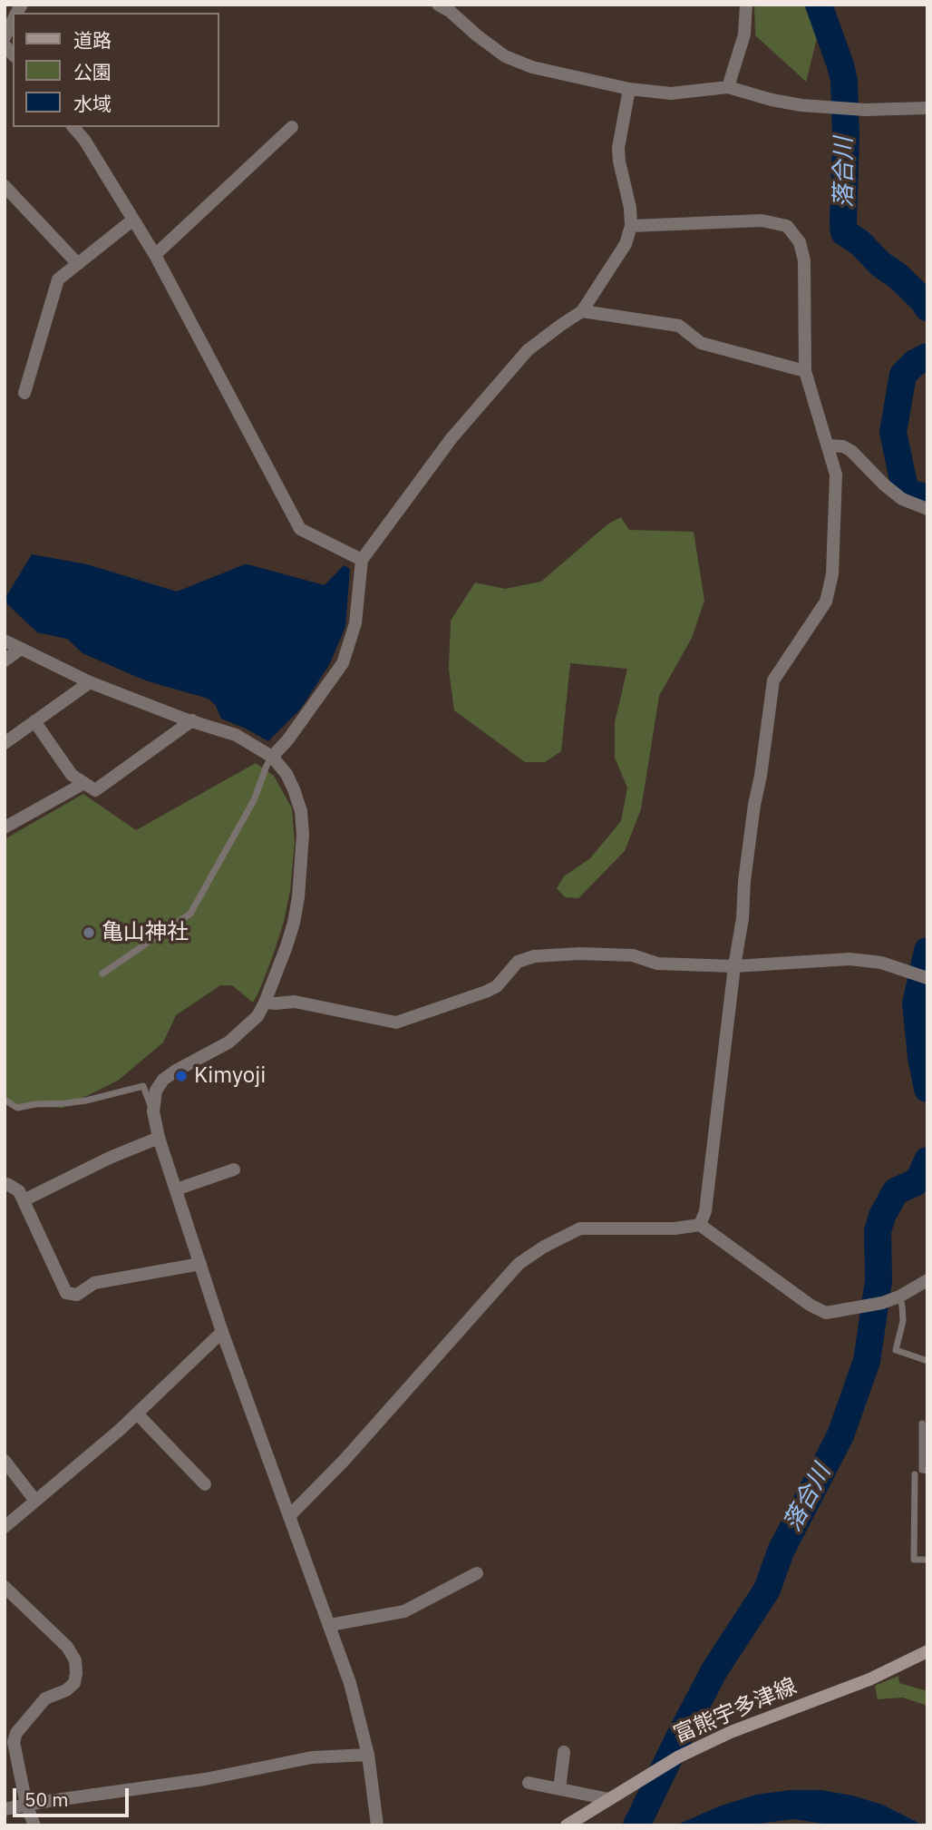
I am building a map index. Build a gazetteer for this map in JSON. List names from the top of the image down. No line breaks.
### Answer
{"streets":{"main road":["富熊宇多津線"]},"water":["落合川"],"places":["亀山神社","Kimyoji"],"legend":["道路","公園","水域"],"scale_bar":"50 m"}
